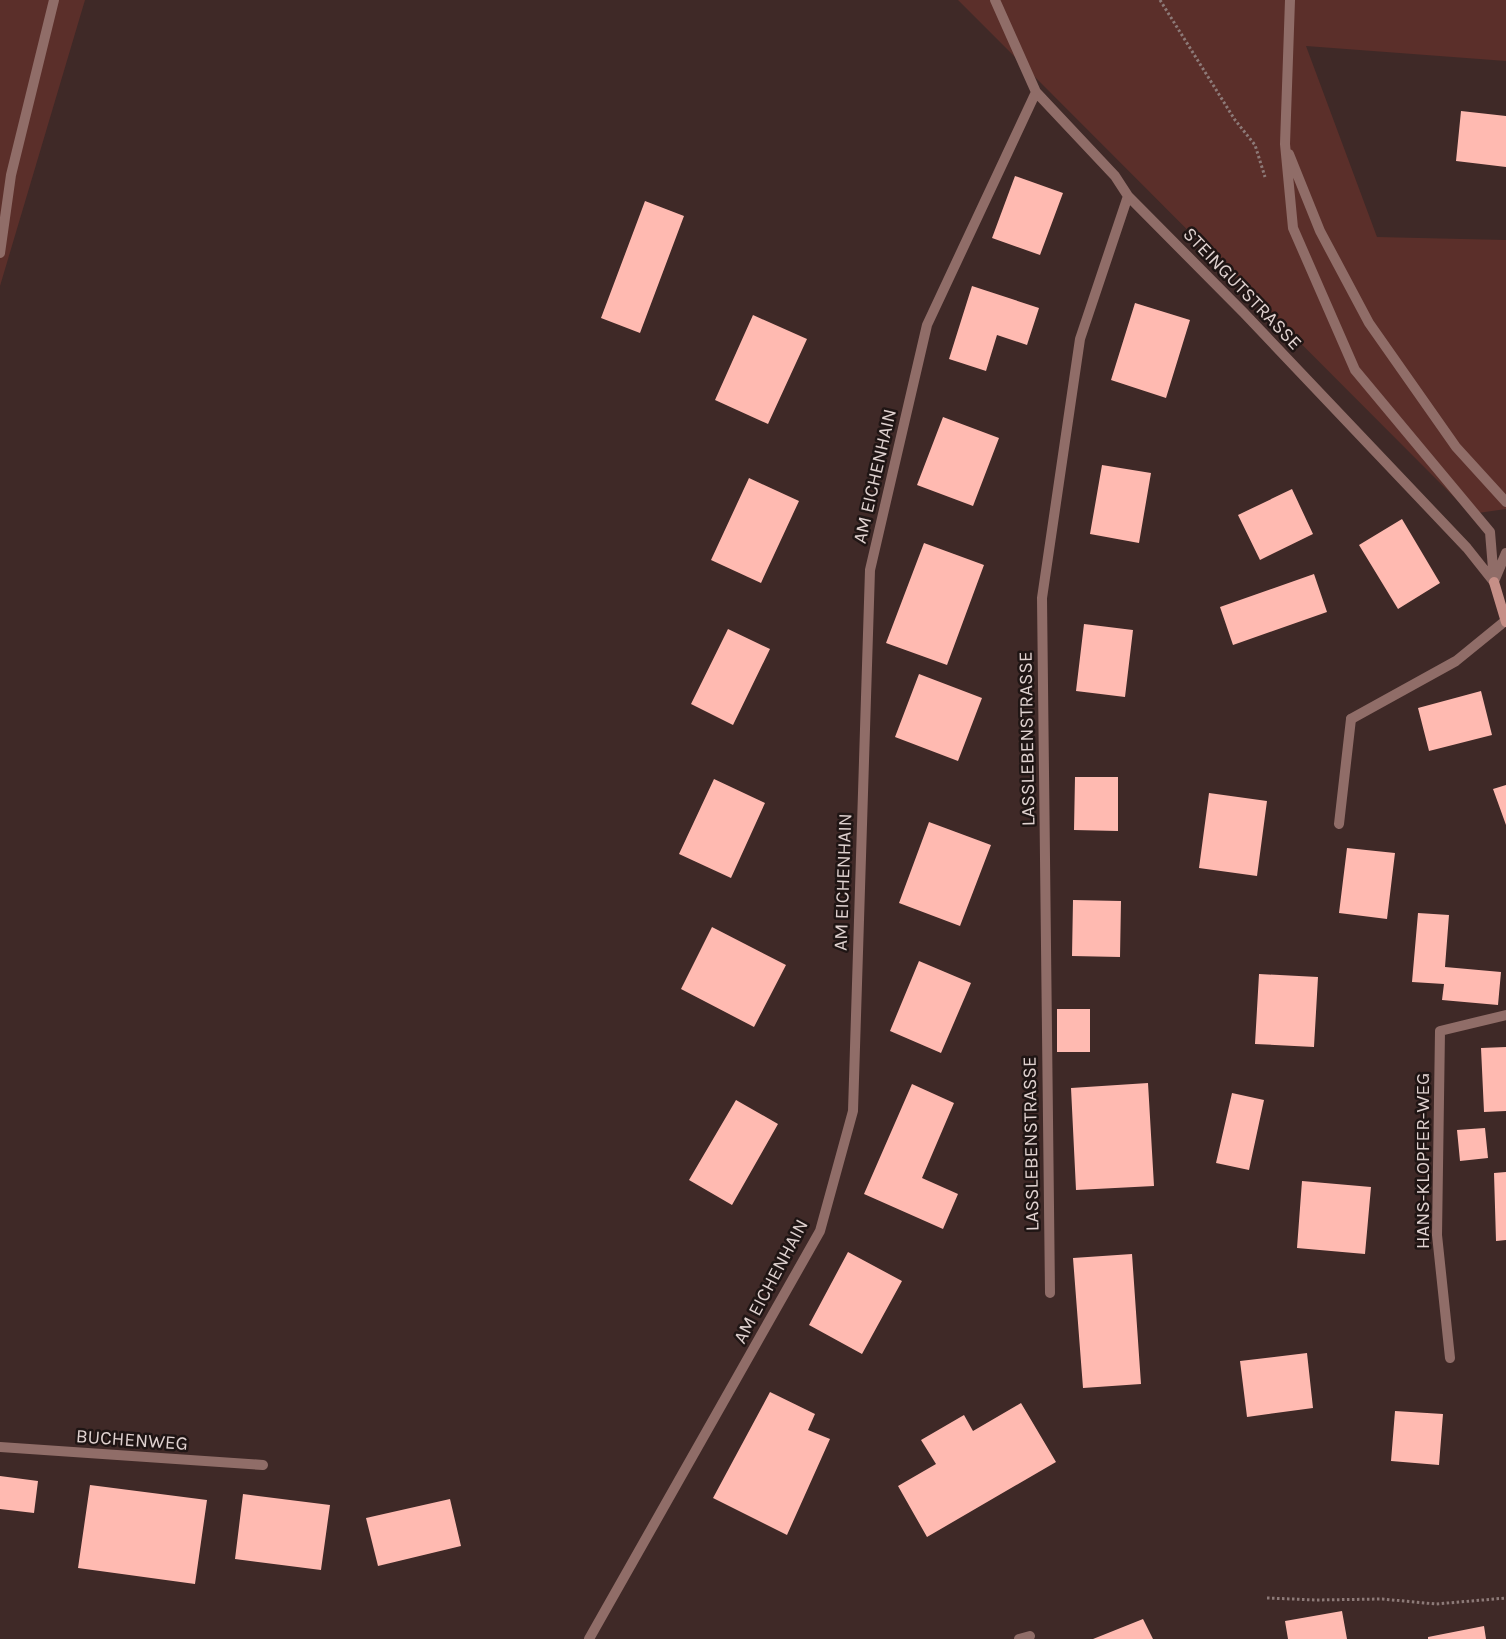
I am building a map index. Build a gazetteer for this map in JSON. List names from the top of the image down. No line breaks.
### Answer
{"streets":{"street":["STEINGUTSTRASSE","AM EICHENHAIN","LASSLEBENSTRASSE","HANS-KLOPFER-WEG","BUCHENWEG"]},"crossings":[["STEINGUTSTRASSE","AM EICHENHAIN"],["STEINGUTSTRASSE","LASSLEBENSTRASSE"]]}
